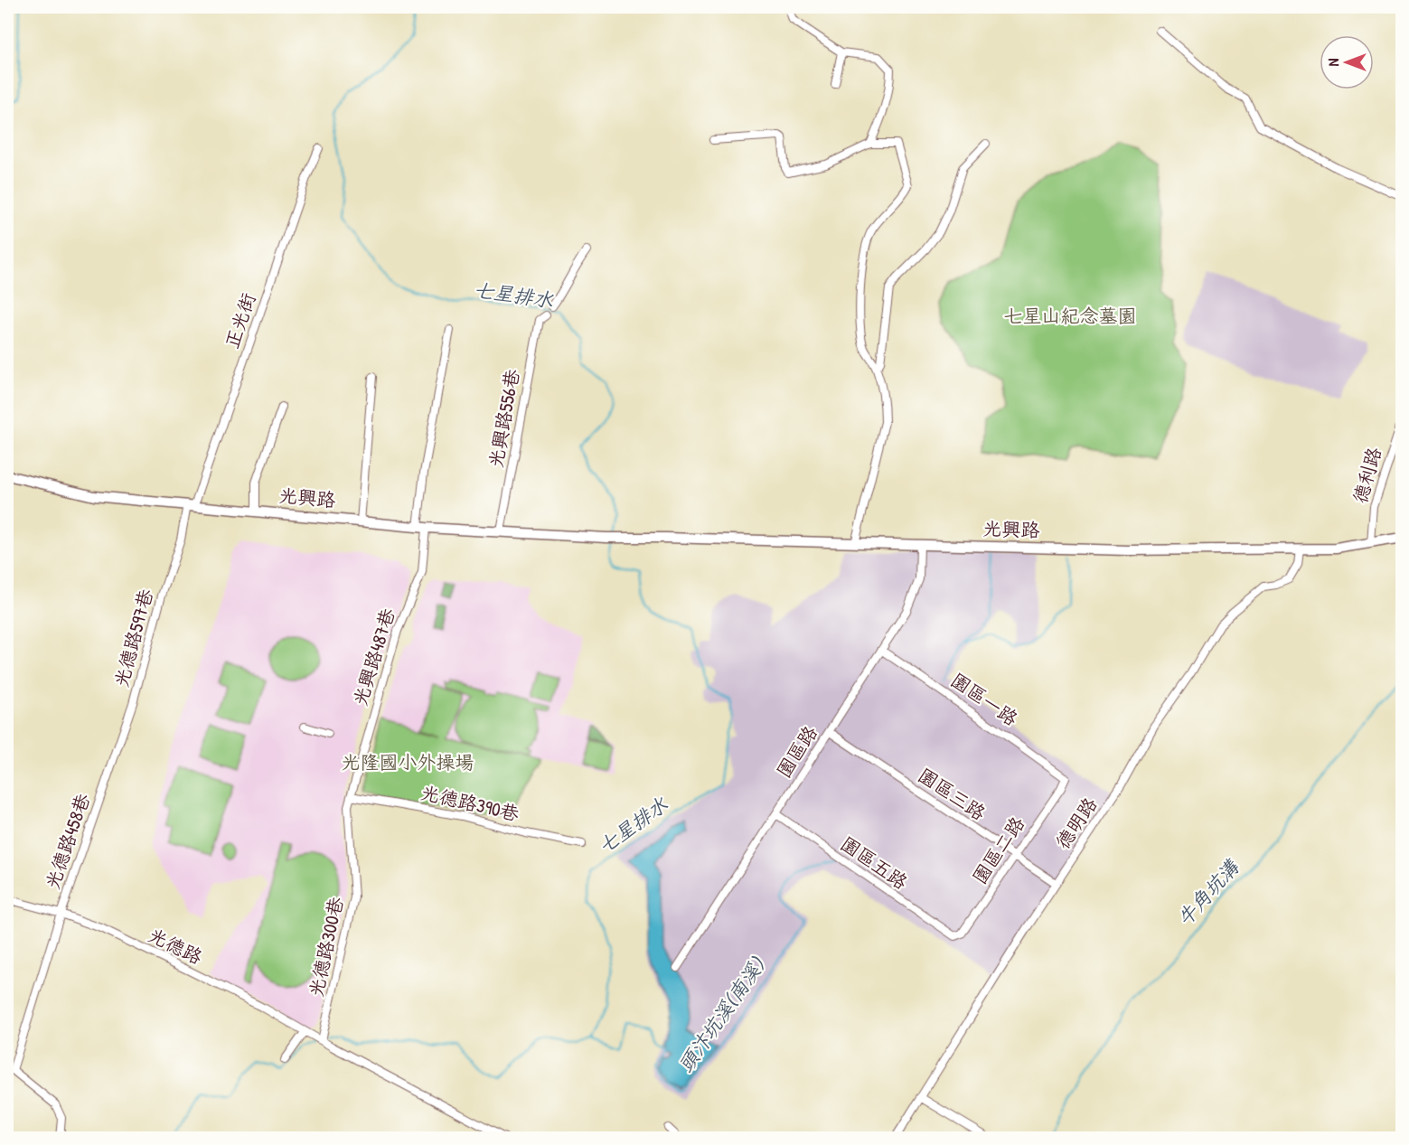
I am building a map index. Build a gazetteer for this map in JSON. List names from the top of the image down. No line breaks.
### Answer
{"streets":{"main road":["光興路"],"street":["正光街","光興路556巷","德利路","光德路597巷","光興路487巷","園區一路","園區路","園區三路","光德路390巷","德明路","光德路458巷","園區二路","園區五路","光德路","光德路300巷"]},"crossings":[["正光街","光興路"],["正光街","光德路597巷"],["光興路556巷","光興路"],["德利路","光興路"],["光興路","光德路597巷"],["光興路","光興路487巷"],["光興路","園區路"],["光興路","德明路"],["光德路597巷","光德路458巷"],["光興路487巷","光德路390巷"],["光興路487巷","光德路300巷"],["園區一路","園區路"],["園區一路","園區二路"],["園區路","園區三路"],["園區路","園區五路"],["園區三路","德明路"],["園區三路","園區二路"],["光德路390巷","光德路300巷"],["光德路458巷","光德路"],["園區二路","園區五路"],["光德路","光德路300巷"]],"water":["七星排水","牛角坑溝","頭汴坑溪(南溪)"],"parks":["七星山紀念墓園","光隆國小外操場"],"north":"left"}
